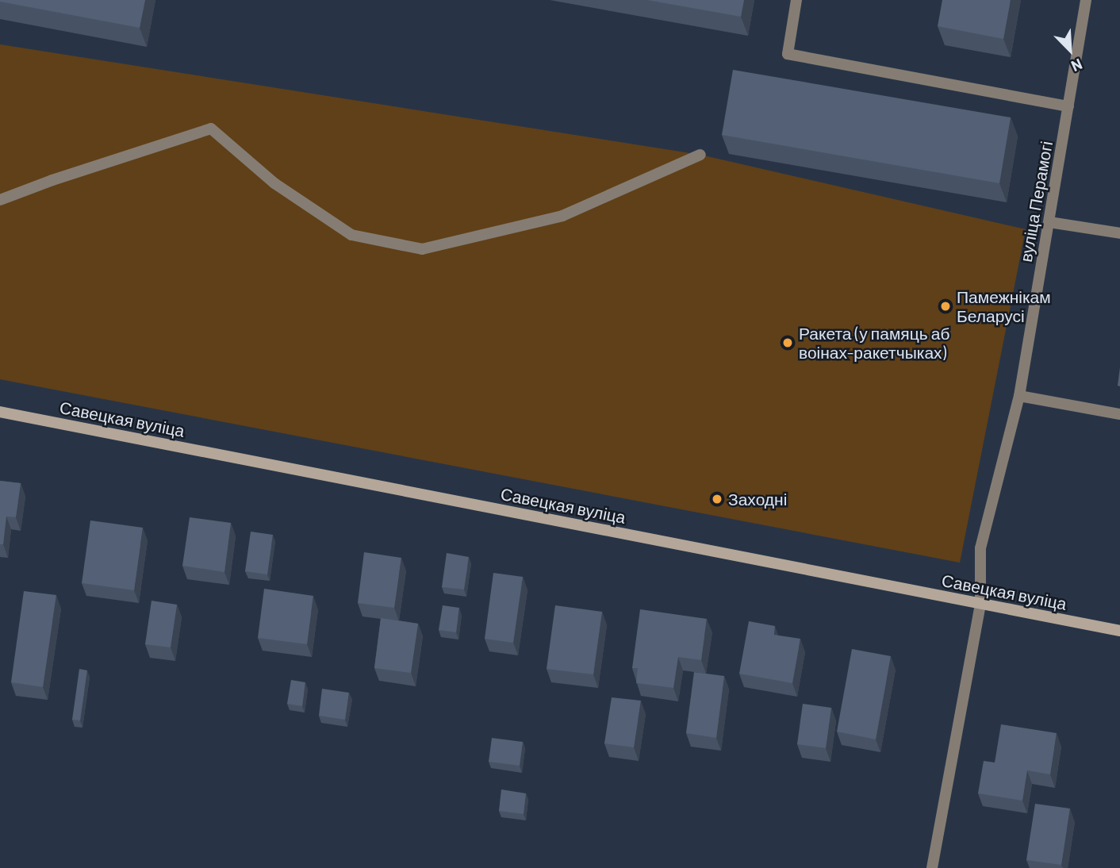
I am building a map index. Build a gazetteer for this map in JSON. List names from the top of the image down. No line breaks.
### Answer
{"streets":{"main road":["Савецкая вуліца"],"street":["вуліца Перамогі"]},"crossings":[["вуліца Перамогі","Савецкая вуліца"]],"places":["Памежнікам Беларусі","Ракета (у памяць аб воінах-ракетчыках)","Заходні"],"north":"bottom right"}
